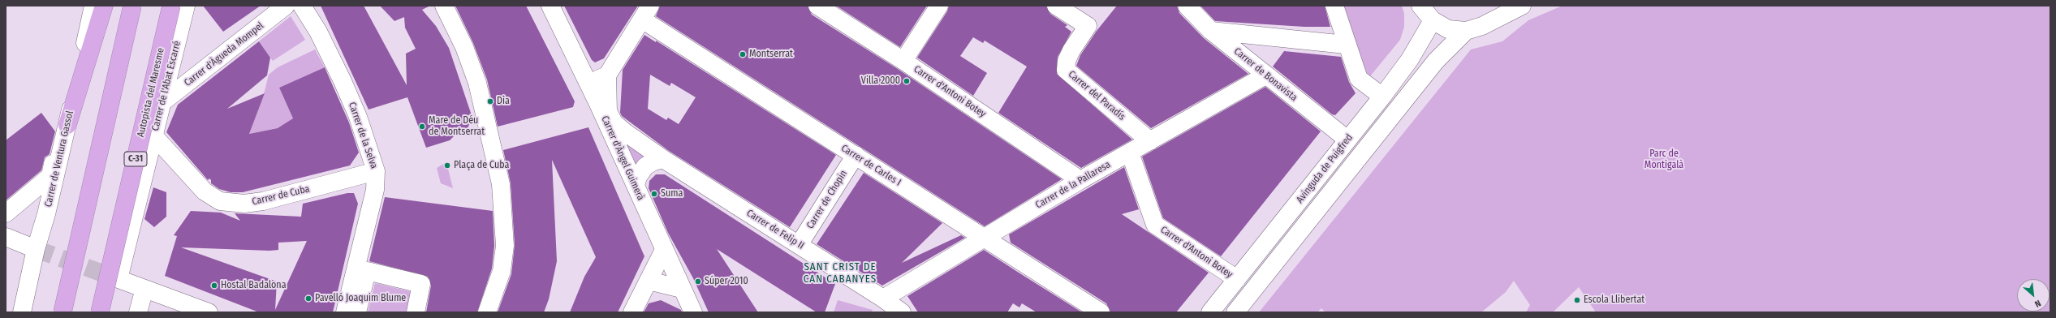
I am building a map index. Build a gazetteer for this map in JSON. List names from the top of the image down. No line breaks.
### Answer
{"streets":{"highway":["Autopista del Maresme","C-31"],"street":["Carrer d'Àgueda Mompel","Carrer de Bonavista","Carrer de l'Abat Escarré","Carrer d'Antoni Botey","Carrer del Paradís","Carrer de la Selva","Carrer d'Àngel Guimerà","Carrer de Ventura Gassol","Carrer de Carles I","Avinguda de Puigfred","Carrer de la Pallaresa","Carrer de Cuba","Carrer de Chopin","Carrer de Felip II"]},"crossings":[["Carrer d'Àgueda Mompel","Carrer de l'Abat Escarré"],["Carrer de Bonavista","Avinguda de Puigfred"],["Carrer de Bonavista","Carrer de la Pallaresa"],["Carrer de l'Abat Escarré","Carrer de Cuba"],["Carrer d'Antoni Botey","Avinguda de Puigfred"],["Carrer d'Antoni Botey","Carrer de la Pallaresa"],["Carrer del Paradís","Carrer de la Pallaresa"],["Carrer de la Selva","Carrer de Cuba"],["Carrer de Carles I","Carrer de la Pallaresa"],["Carrer de Carles I","Carrer de Chopin"],["Carrer de la Pallaresa","Carrer de Felip II"],["Carrer de Chopin","Carrer de Felip II"]],"districts":["SANT CRIST DE CAN CABANYES"],"parks":["Parc de Montigalà"],"places":["Montserrat","Villa 2000","Dia","Mare de Déu de Montserrat","Plaça de Cuba","Suma","Súper 2010","Hostal Badalona","Pavelló Joaquim Blume","Escola Llibertat"],"north":"bottom right"}
